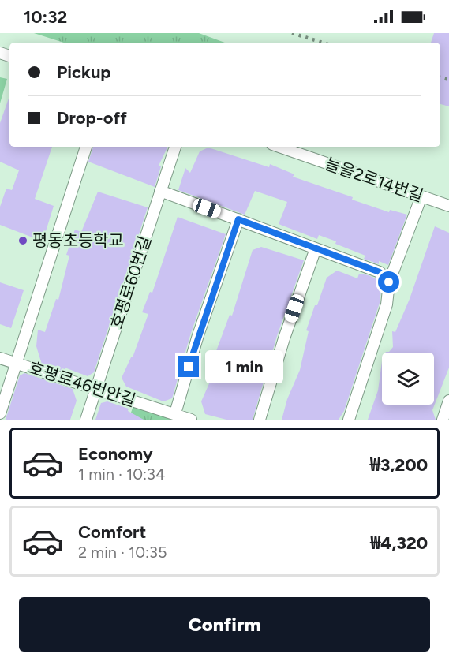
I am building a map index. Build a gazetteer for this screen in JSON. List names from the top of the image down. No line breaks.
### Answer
{"streets":{"street":["늘을2로14번길","호평로60번길","호평로46번안길"]},"crossings":[["호평로60번길","호평로46번안길"]],"places":["평동초등학교"],"page":{"status":"10:32","banner":["Pickup","Drop-off"],"bubble":"1 min","list":[{"name":"Economy","note":"1 min · 10:34","value":"₩3,200"},{"name":"Comfort","note":"2 min · 10:35","value":"₩4,320"}],"buttons":"Confirm"}}
